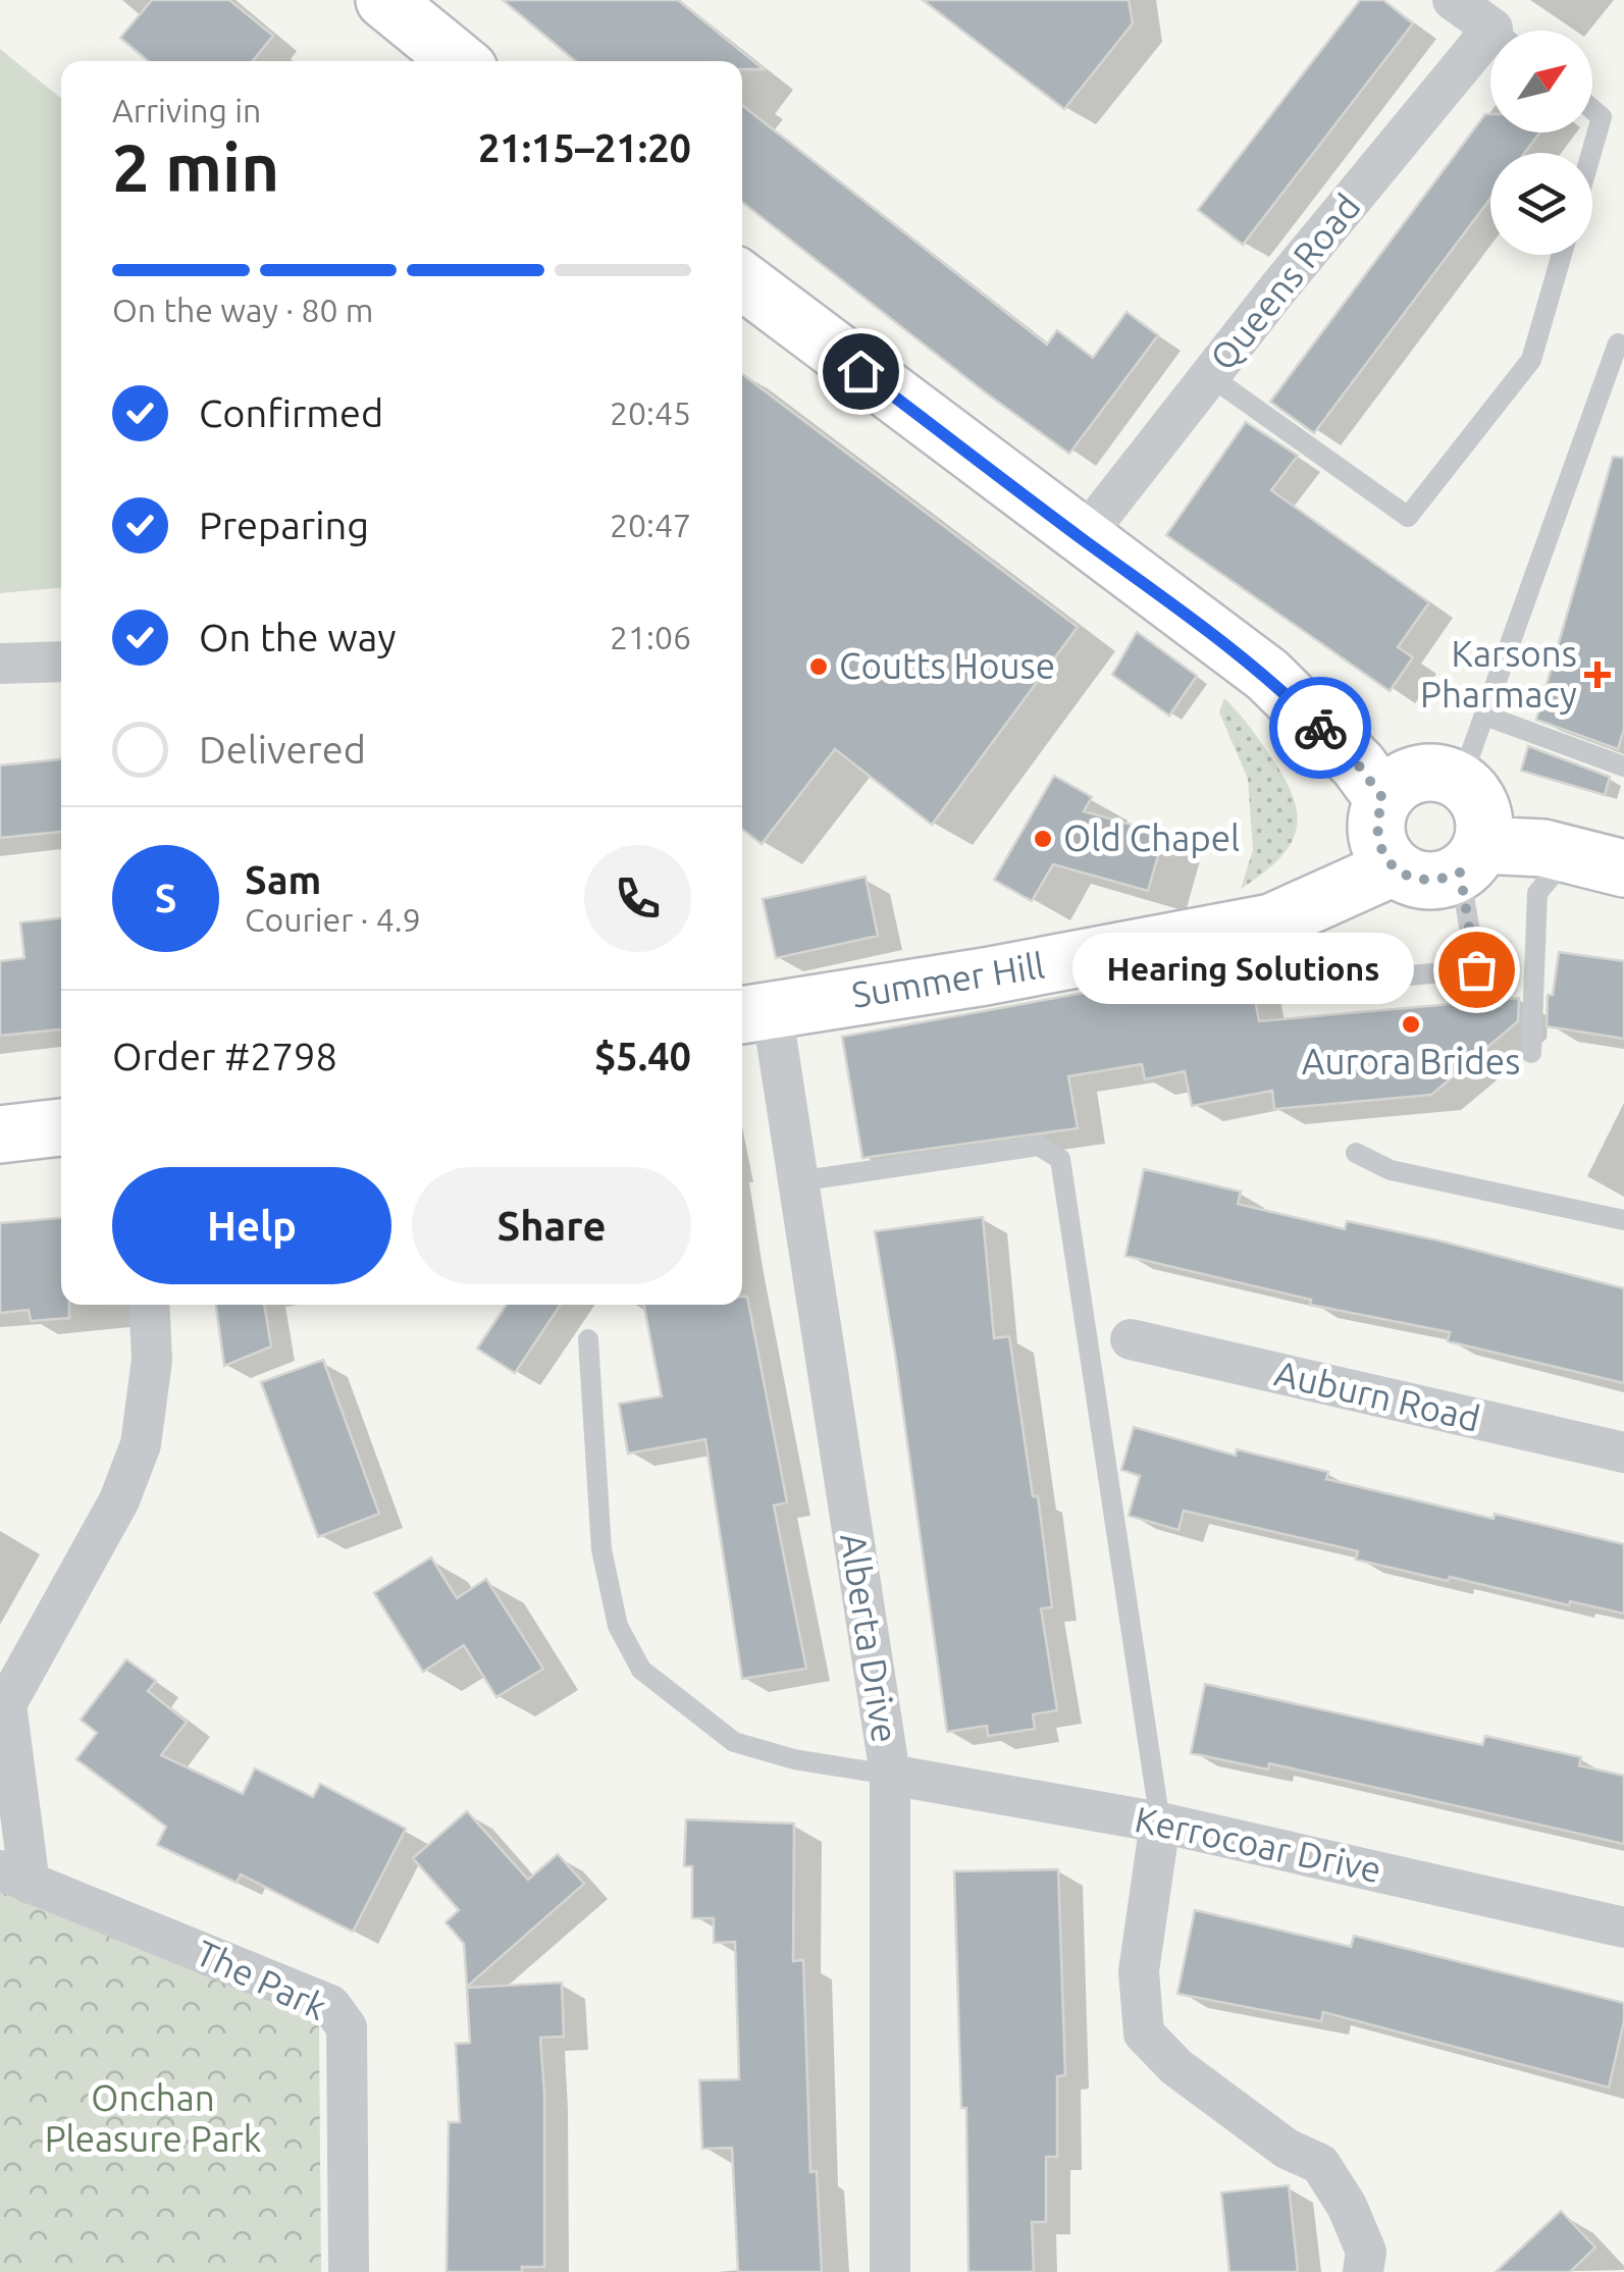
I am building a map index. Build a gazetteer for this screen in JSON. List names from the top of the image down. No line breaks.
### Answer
{"streets":{"main road":["Summer Hill"],"street":["Queens Road","Auburn Road","Alberta Drive","Kerrocoar Drive","The Park"]},"crossings":[["Summer Hill","Alberta Drive"],["Alberta Drive","Kerrocoar Drive"]],"parks":["Onchan Pleasure Park"],"places":{"other":["Coutts House","Old Chapel","Hearing Solutions","Aurora Brides"],"health":["Karsons Pharmacy"]},"north":"top right","page":{"heading":["2 min","Arriving in","21:15–21:20"],"panel":["Sam","Courier · 4.9","Order #2798","$5.40"],"bar":"On the way · 80 m","list":[["Confirmed","20:45"],["Preparing","20:47"],["On the way","21:06"],"Delivered"],"round":"S","bubble":"Hearing Solutions","buttons":["Help","Share"]}}
